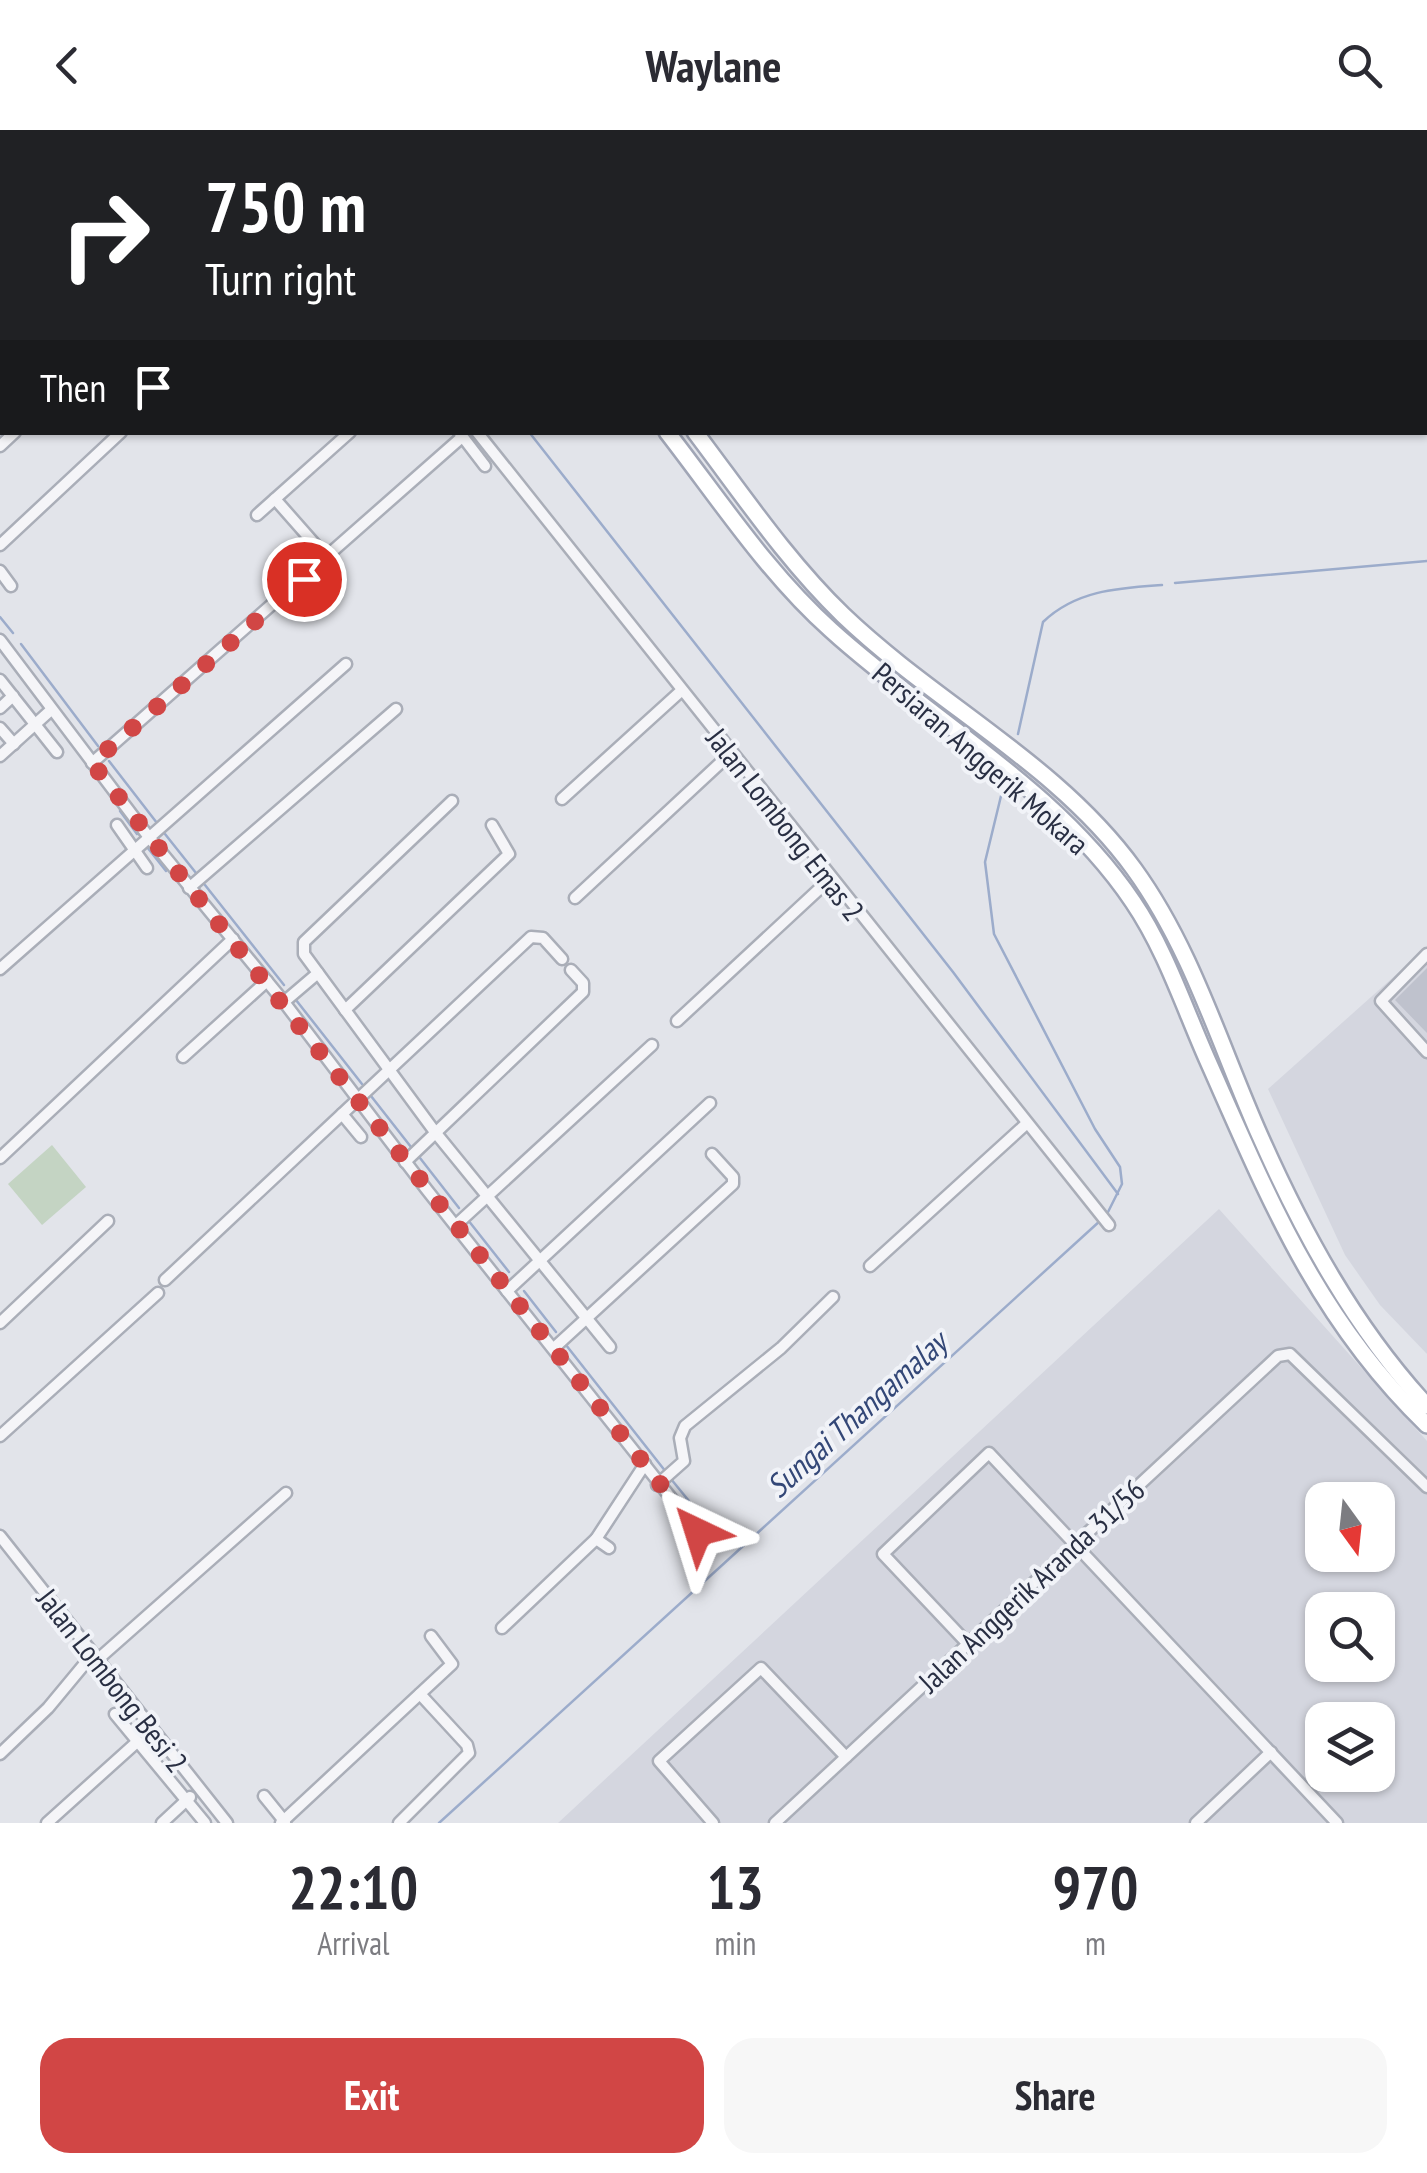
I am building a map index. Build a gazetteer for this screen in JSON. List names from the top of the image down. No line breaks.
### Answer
{"streets":{"main road":["Persiaran Anggerik Mokara"],"street":["Jalan Lombong Emas 2","Jalan Anggerik Aranda 31/56","Jalan Lombong Besi 2"]},"water":["Sungai Thangamalay"],"north":"bottom","page":{"header":"Waylane","turn":["750 m","Turn right"],"then":"Then","eta":["22:10","Arrival","13","min","970","m"],"buttons":["Exit","Share"]}}
